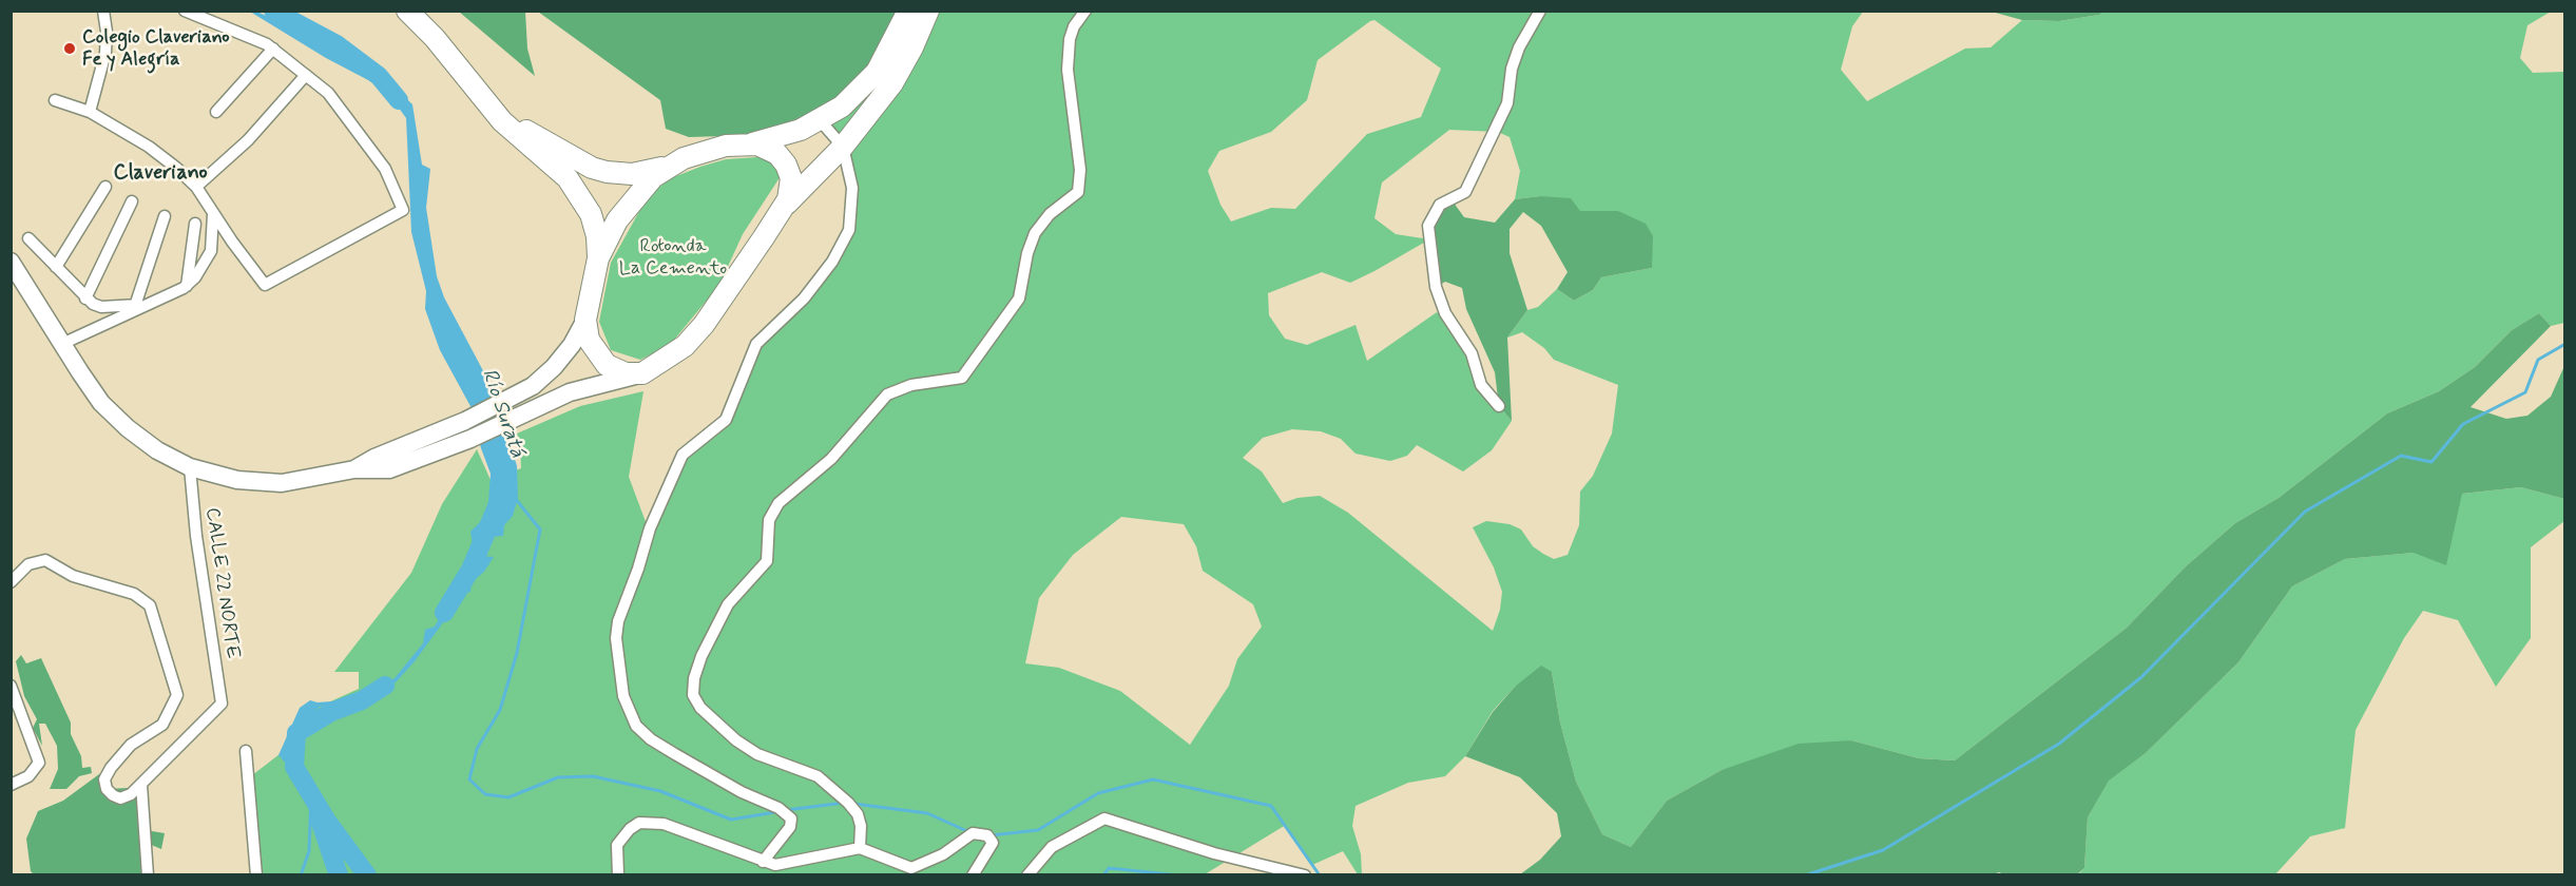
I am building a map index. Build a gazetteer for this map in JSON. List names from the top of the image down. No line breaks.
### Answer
{"streets":{"street":["CALLE 22 NORTE"]},"districts":["Claveriano"],"water":["Río Suratá"],"parks":["Rotonda La Cemento"],"places":["Colegio Claveriano Fe y Alegría"]}
